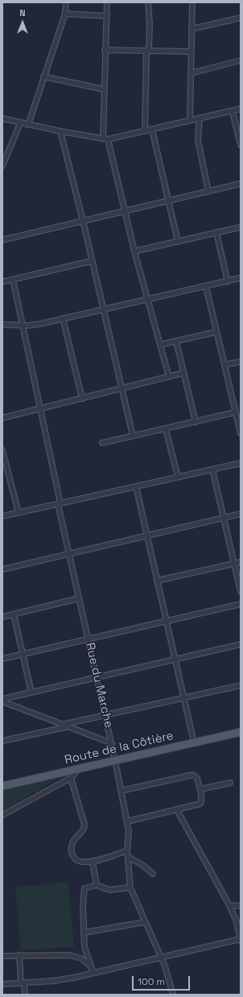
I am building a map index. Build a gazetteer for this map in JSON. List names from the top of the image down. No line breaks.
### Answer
{"streets":{"main road":["Route de la Côtière"],"street":["Rue du Marche"]},"crossings":[["Rue du Marche","Route de la Côtière"]],"scale_bar":"100 m","north":"top"}
